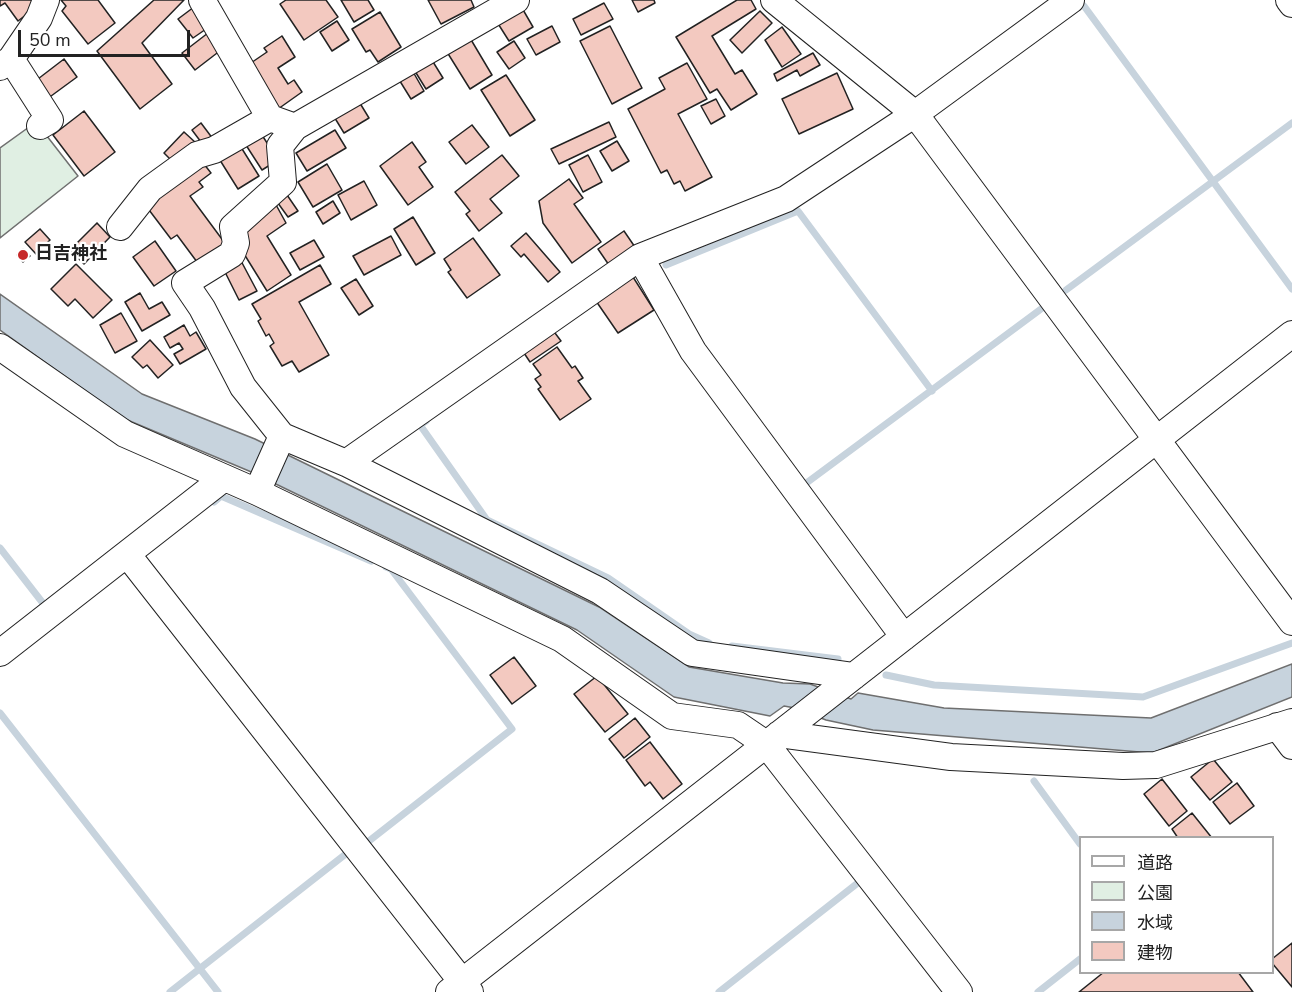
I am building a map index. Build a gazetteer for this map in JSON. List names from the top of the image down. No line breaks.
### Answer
{"places":["日吉神社"],"legend":["道路","公園","水域","建物"],"scale_bar":"50 m"}
